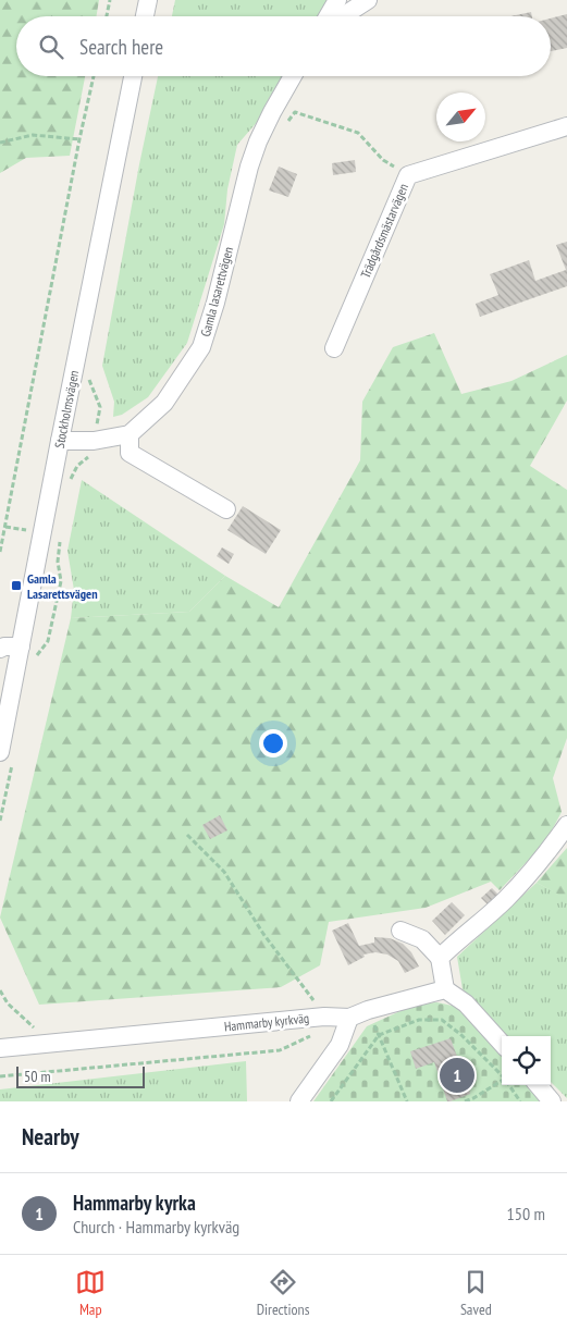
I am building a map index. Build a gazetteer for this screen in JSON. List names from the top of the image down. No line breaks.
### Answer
{"streets":{"street":["Trädgårdsmästarvägen","Gamla lasarettvägen","Stockholmsvägen","Hammarby kyrkväg"]},"places":{"transit":["Gamla Lasarettsvägen"]},"scale_bar":"50 m","north":"top right","page":{"search":"Search here","pins":"1","scale":"50 m","heading":"Nearby","list":[{"mark":"1","name":"Hammarby kyrka","note":"Church · Hammarby kyrkväg","value":"150 m"}],"nav":["Map","Directions","Saved"]}}
